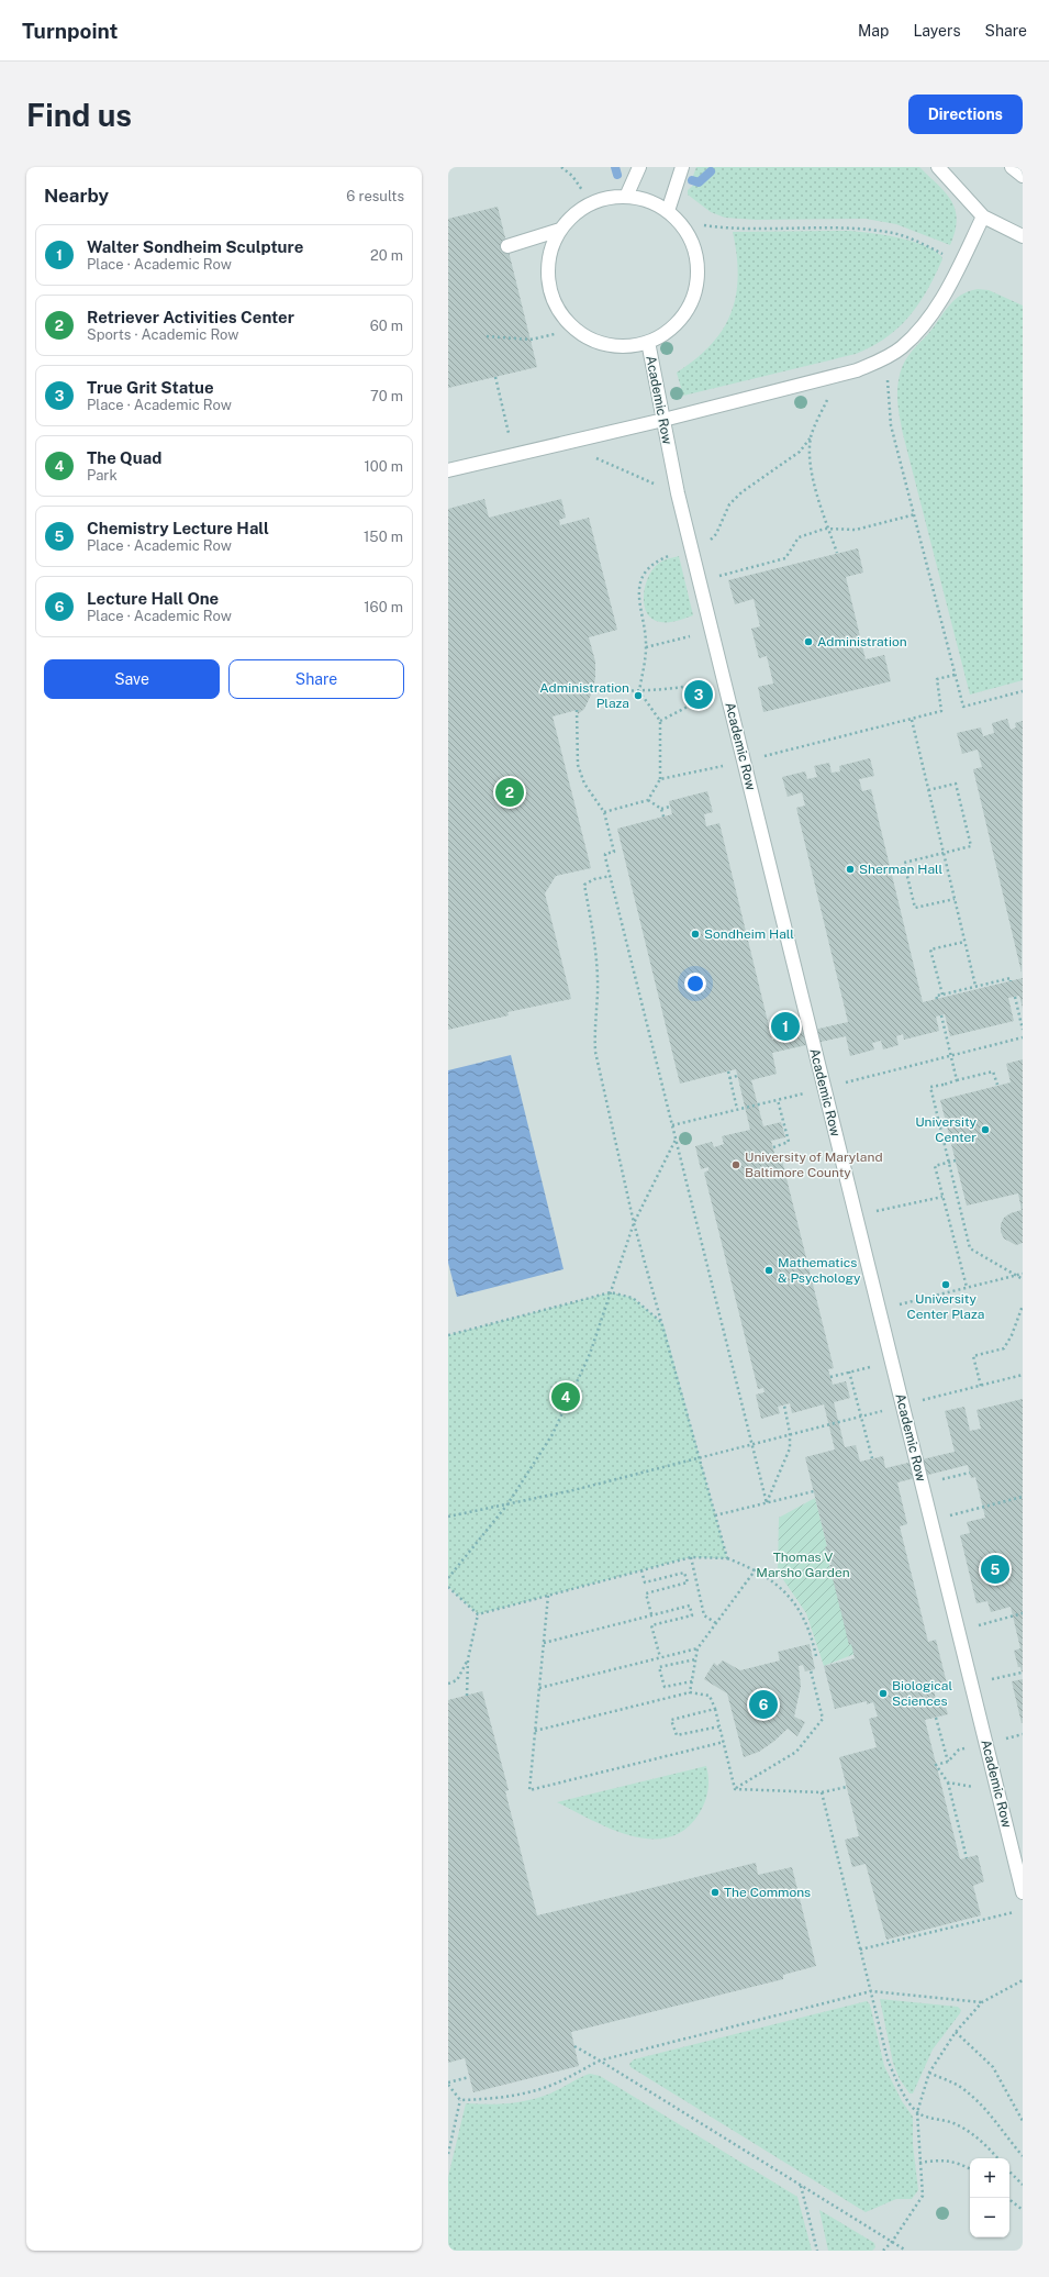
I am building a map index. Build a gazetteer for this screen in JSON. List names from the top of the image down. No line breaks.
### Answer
{"streets":{"street":["Academic Row"]},"parks":["Thomas V Marsho Garden"],"places":["Administration","Administration Plaza","Sherman Hall","Sondheim Hall","University Center","University of Maryland Baltimore County","Mathematics & Psychology","University Center Plaza","Biological Sciences","The Commons"],"page":{"header":"Turnpoint","nav":["Map","Layers","Share"],"buttons":["Directions",["Save","Share"]],"title":"Find us","heading":["Nearby","6 results"],"list":[{"mark":"1","name":"Walter Sondheim Sculpture","note":"Place · Academic Row","value":"20 m"},{"mark":"2","name":"Retriever Activities Center","note":"Sports · Academic Row","value":"60 m"},{"mark":"3","name":"True Grit Statue","note":"Place · Academic Row","value":"70 m"},{"mark":"4","name":"The Quad","note":"Park","value":"100 m"},{"mark":"5","name":"Chemistry Lecture Hall","note":"Place · Academic Row","value":"150 m"},{"mark":"6","name":"Lecture Hall One","note":"Place · Academic Row","value":"160 m"}],"pins":["3","2","1","4","5","6"],"map_buttons":["+","−"]}}
